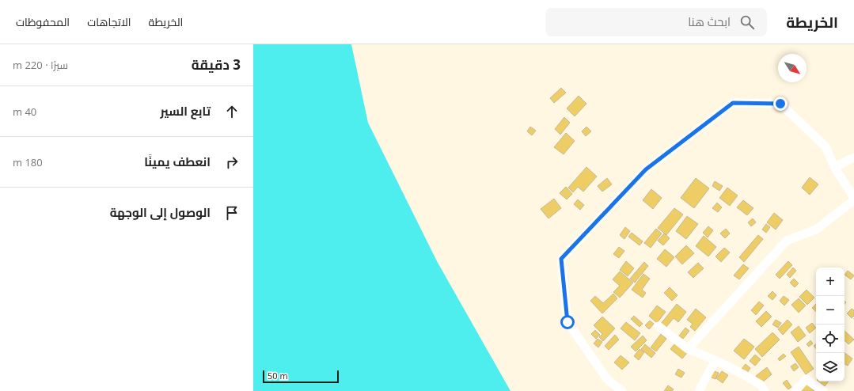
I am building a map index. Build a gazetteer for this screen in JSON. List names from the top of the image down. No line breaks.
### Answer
{"scale_bar":"50 m","north":"bottom right","page":{"header":"الخريطة","search":"ابحث هنا","nav":["الخريطة","الاتجاهات","المحفوظات"],"heading":["3 دقيقة","سيرًا · 220 m"],"list":[["تابع السير","40 m"],["انعطف يمينًا","180 m"],"الوصول إلى الوجهة"],"map_buttons":["+","−"],"scale":"50 m"}}
